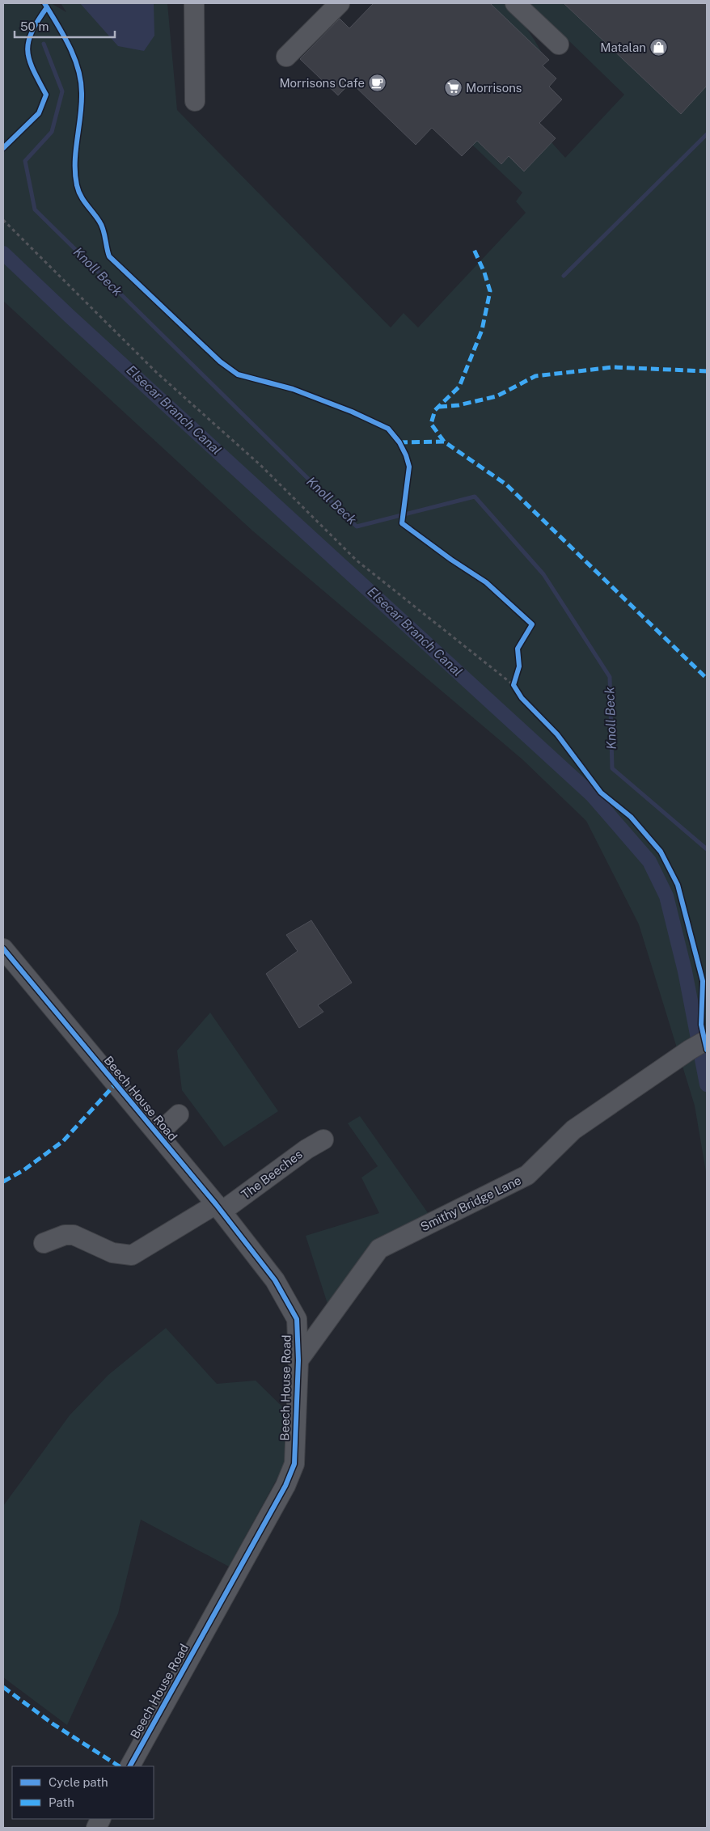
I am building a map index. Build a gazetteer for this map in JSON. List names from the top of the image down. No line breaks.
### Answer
{"streets":{"street":["Beech House Road","The Beeches","Smithy Bridge Lane"]},"crossings":[["Beech House Road","The Beeches"],["Beech House Road","Smithy Bridge Lane"]],"water":["Knoll Beck","Elsecar Branch Canal"],"places":{"shop":["Matalan"],"cafe":["Morrisons Cafe"],"supermarket":["Morrisons"]},"legend":["Cycle path","Path"],"scale_bar":"50 m"}
